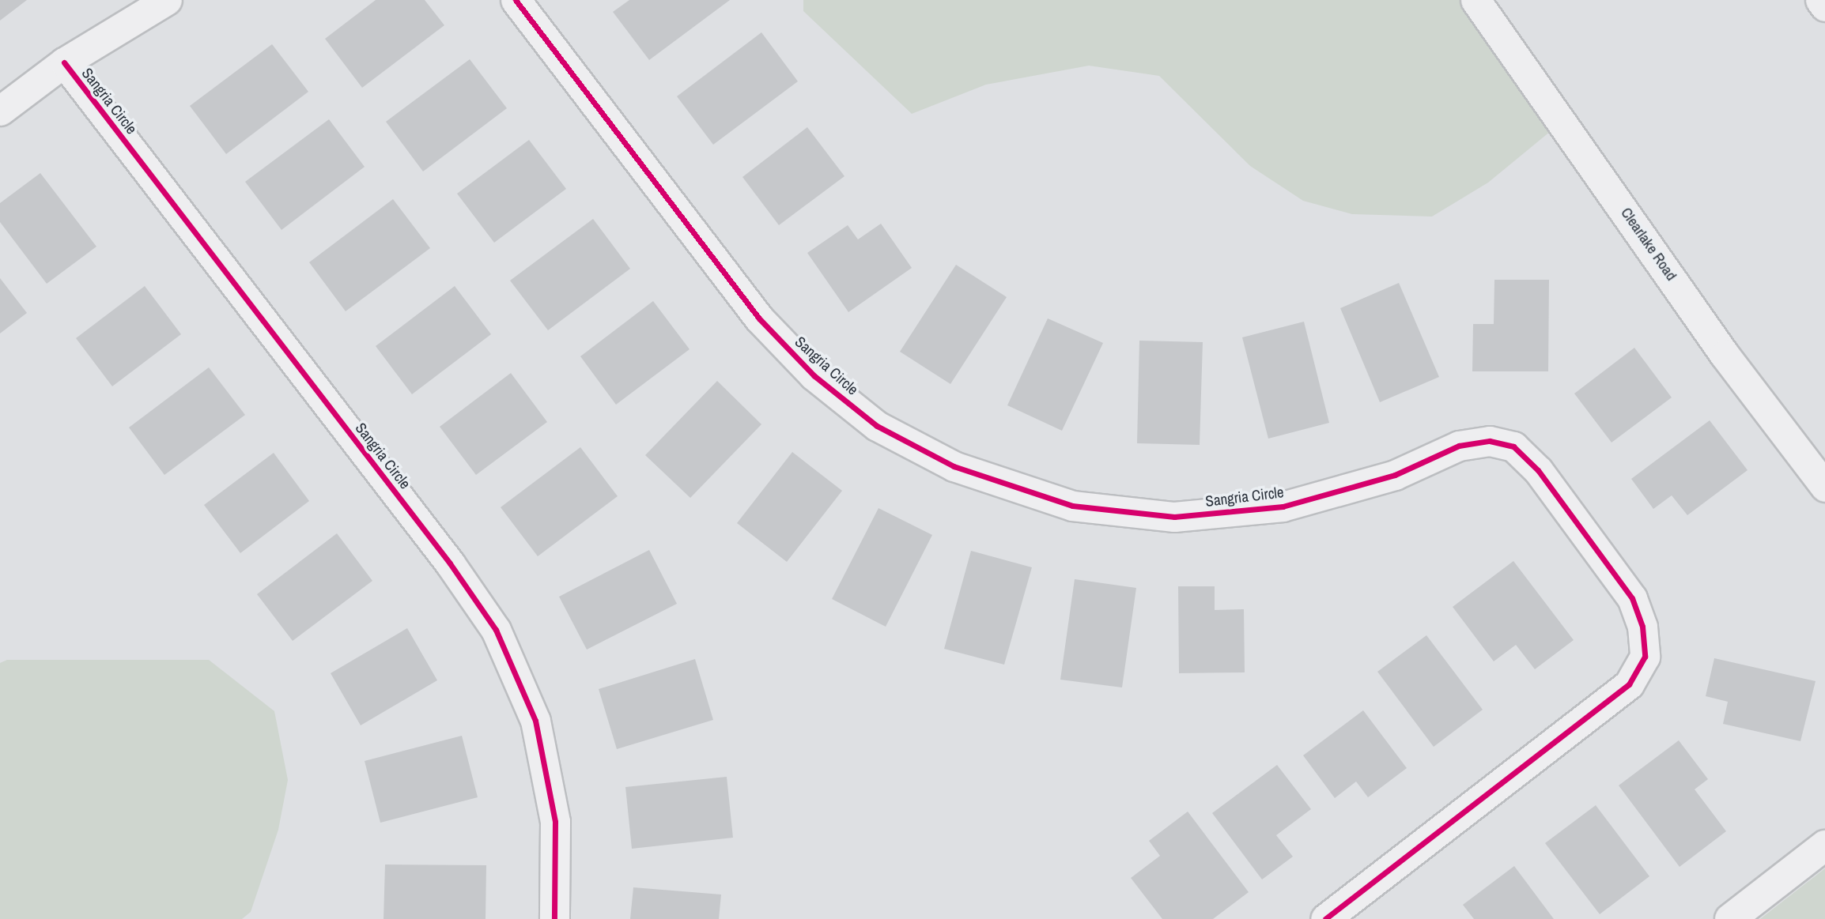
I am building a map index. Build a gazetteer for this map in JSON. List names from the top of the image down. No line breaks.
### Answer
{"streets":{"street":["Sangria Circle","Clearlake Road"]}}
